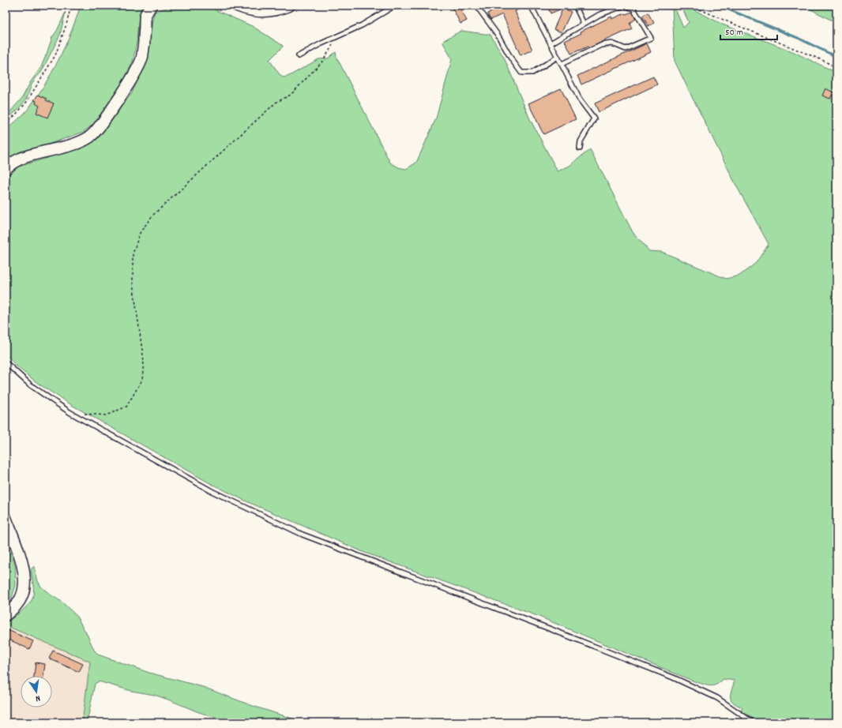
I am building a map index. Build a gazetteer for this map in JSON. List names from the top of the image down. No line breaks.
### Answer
{"scale_bar":"50 m","north":"bottom"}
